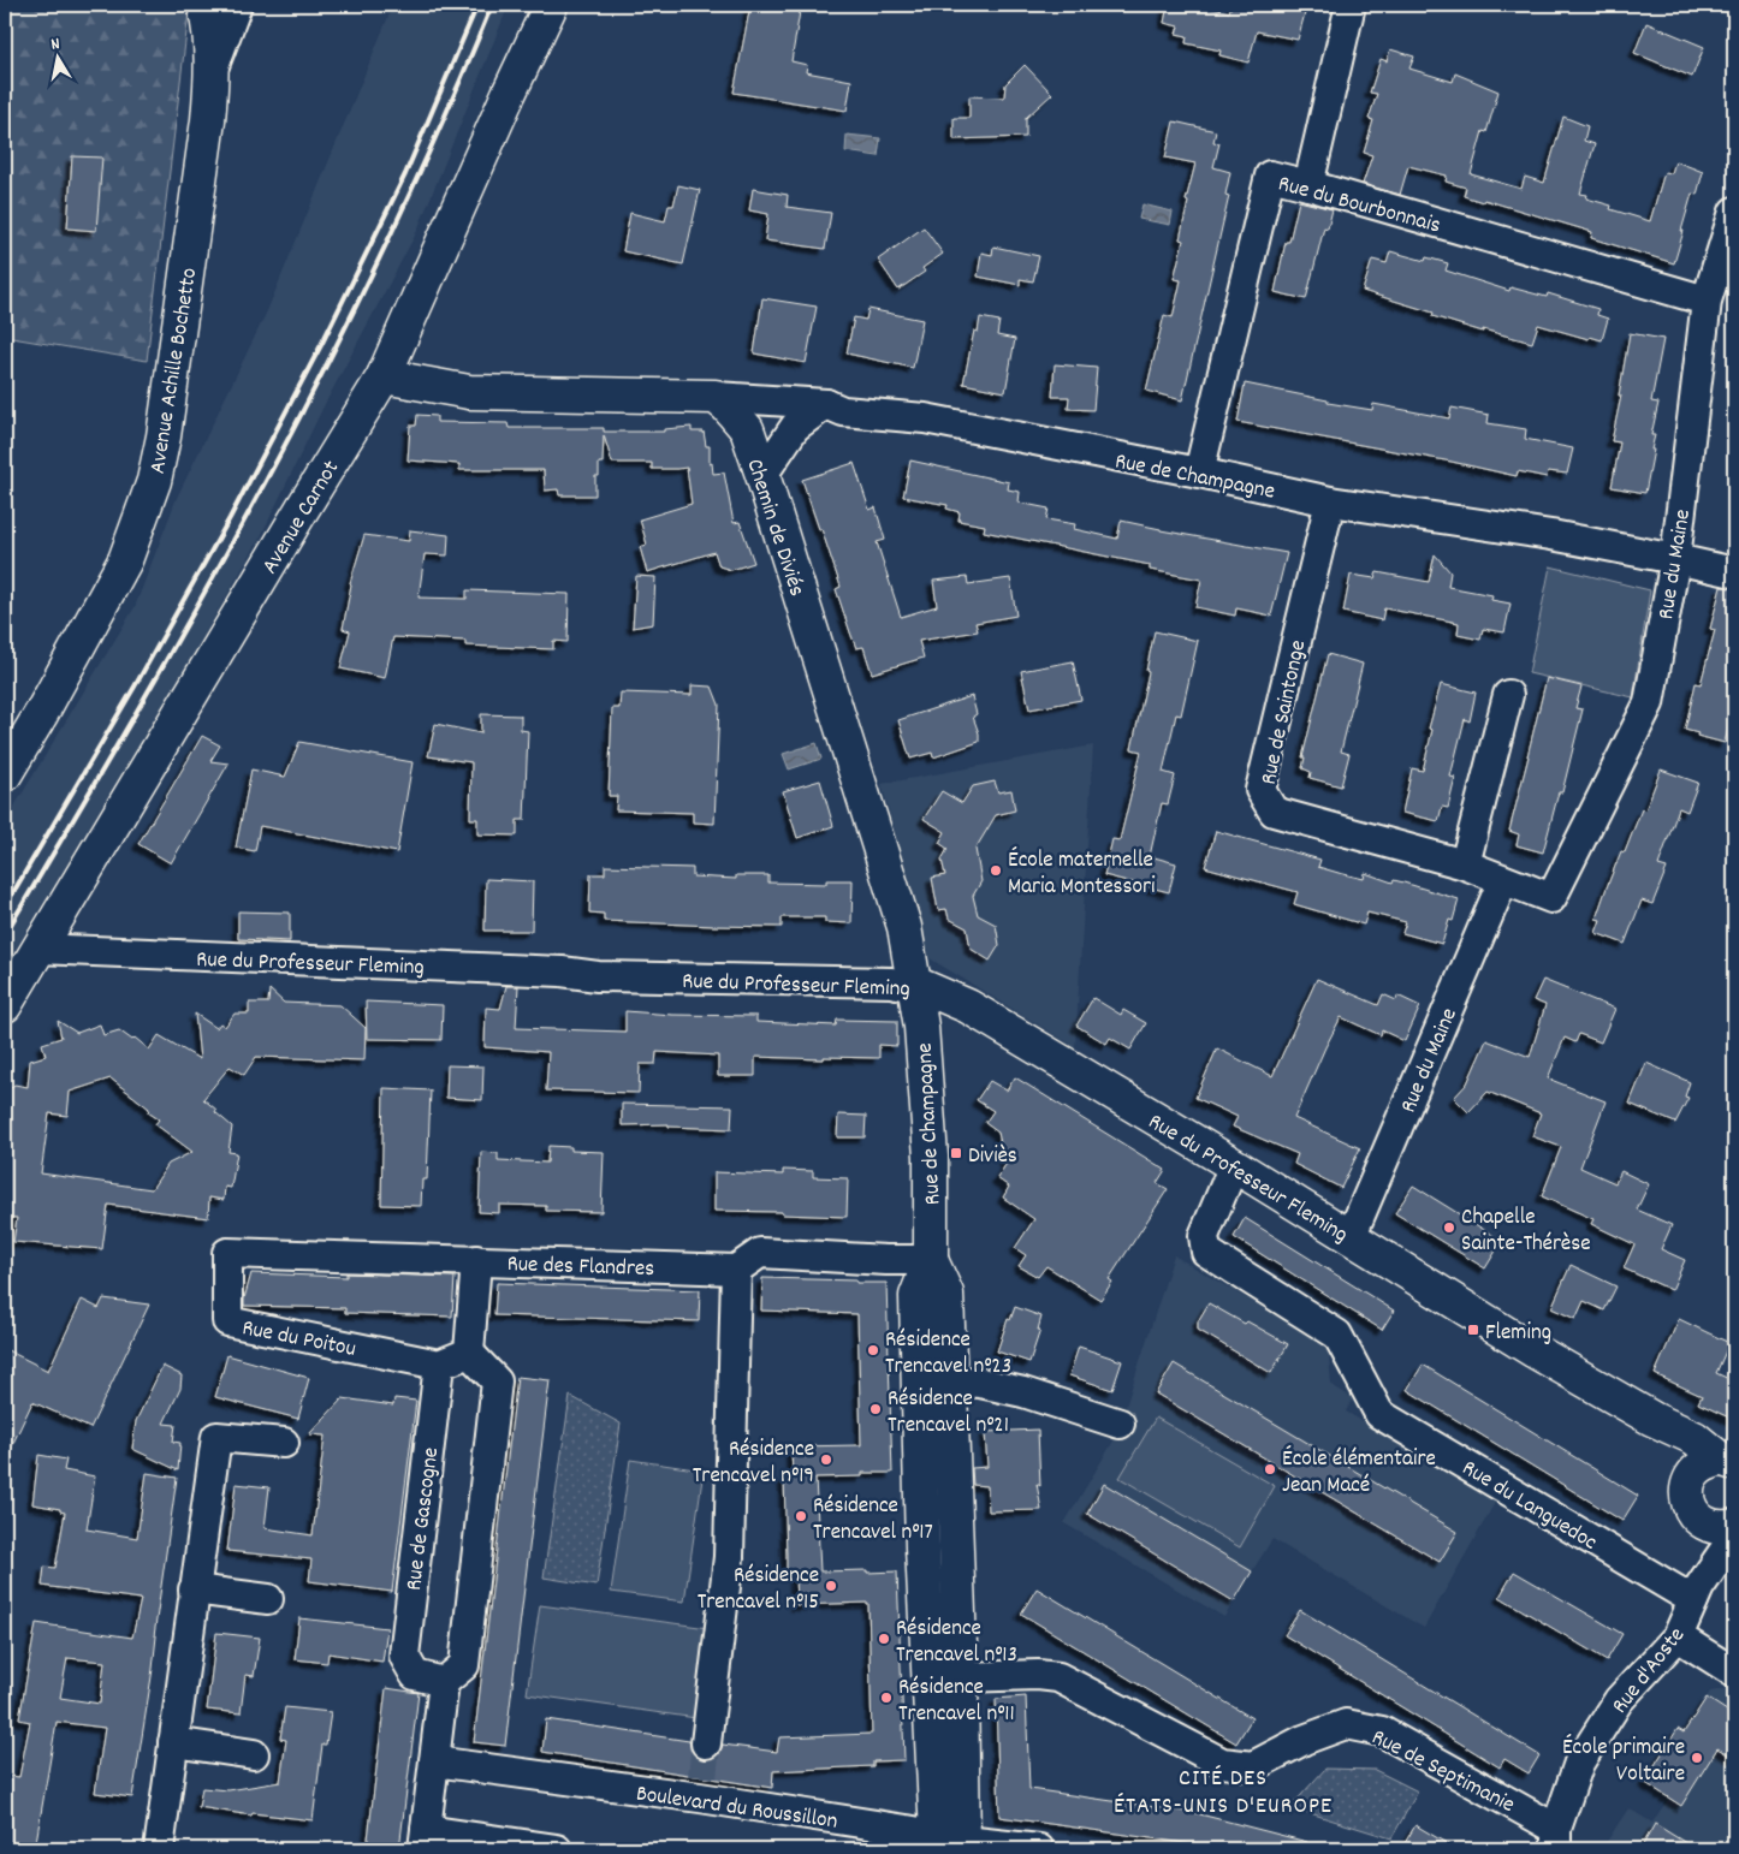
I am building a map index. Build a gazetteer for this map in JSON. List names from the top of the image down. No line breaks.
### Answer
{"streets":{"street":["Rue du Bourbonnais","Avenue Achille Bochetto","Rue de Champagne","Avenue Carnot","Chemin de Diviés","Rue du Maine","Rue de Saintonge","Rue du Professeur Fleming","Rue des Flandres","Rue du Poitou","Rue du Languedoc","Rue de Gascogne","Rue d'Aoste","Rue de Septimanie","Boulevard du Roussillon"]},"crossings":[["Rue du Bourbonnais","Rue de Champagne"],["Rue du Bourbonnais","Rue du Maine"],["Rue de Champagne","Chemin de Diviés"],["Rue de Champagne","Rue du Maine"],["Rue de Champagne","Rue de Saintonge"],["Rue de Champagne","Rue du Professeur Fleming"],["Avenue Carnot","Rue du Professeur Fleming"],["Chemin de Diviés","Rue du Professeur Fleming"],["Rue du Maine","Rue de Saintonge"],["Rue du Maine","Rue du Professeur Fleming"],["Rue du Professeur Fleming","Rue du Languedoc"],["Rue du Professeur Fleming","Rue d'Aoste"],["Rue des Flandres","Rue du Poitou"],["Rue du Poitou","Rue de Gascogne"],["Rue du Languedoc","Rue d'Aoste"],["Rue d'Aoste","Rue de Septimanie"]],"districts":["CITÉ DES ÉTATS-UNIS D'EUROPE"],"places":{"other":["École maternelle Maria Montessori","Chapelle Sainte-Thérèse","Résidence Trencavel n°23","Résidence Trencavel n°21","Résidence Trencavel n°19","École élémentaire Jean Macé","Résidence Trencavel n°17","Résidence Trencavel n°15","Résidence Trencavel n°13","Résidence Trencavel n°11","École primaire Voltaire"],"transit":["Diviès","Fleming"]},"north":"top"}
